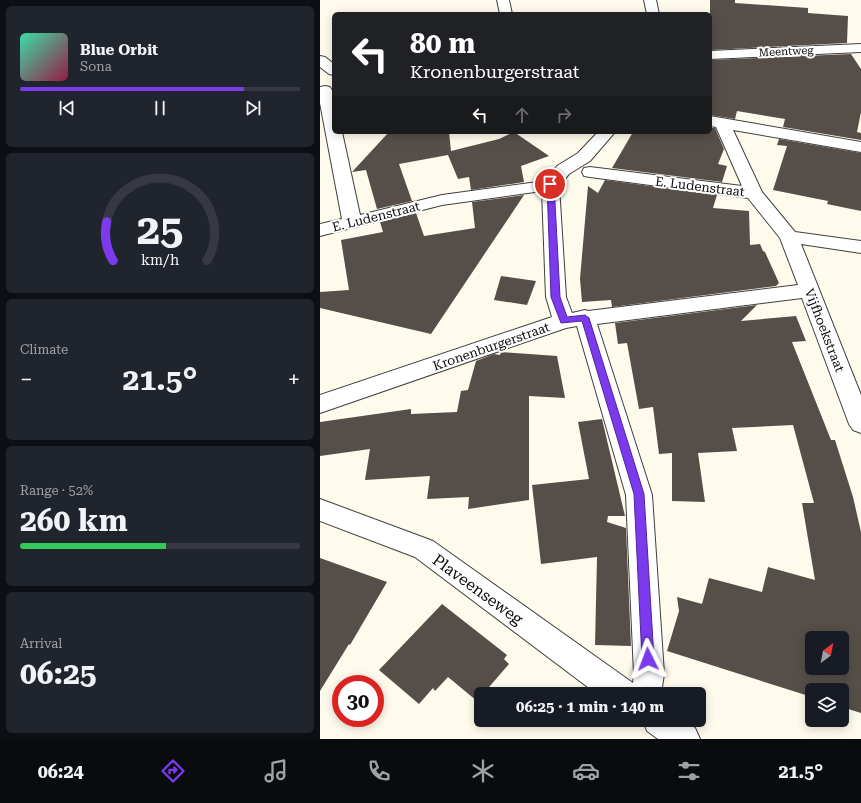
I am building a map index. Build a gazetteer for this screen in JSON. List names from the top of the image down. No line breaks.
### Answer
{"streets":{"street":["Meentweg","E. Ludenstraat","Vijfhoekstraat","Kronenburgerstraat","Plaveenseweg"]},"crossings":[["E. Ludenstraat","Vijfhoekstraat"],["Vijfhoekstraat","Kronenburgerstraat"]],"north":"top right","page":{"turn":["80 m","Kronenburgerstraat"],"song":["Blue Orbit","Sona"],"tile":["Climate",["Range · 52%","260 km"],["Arrival","06:25"]],"heat":["−","21.5°","+"],"limit":"30","trip":"06:25 · 1 min · 140 m","tabs":["06:24","21.5°"],"gauge":["25","km/h"]}}
